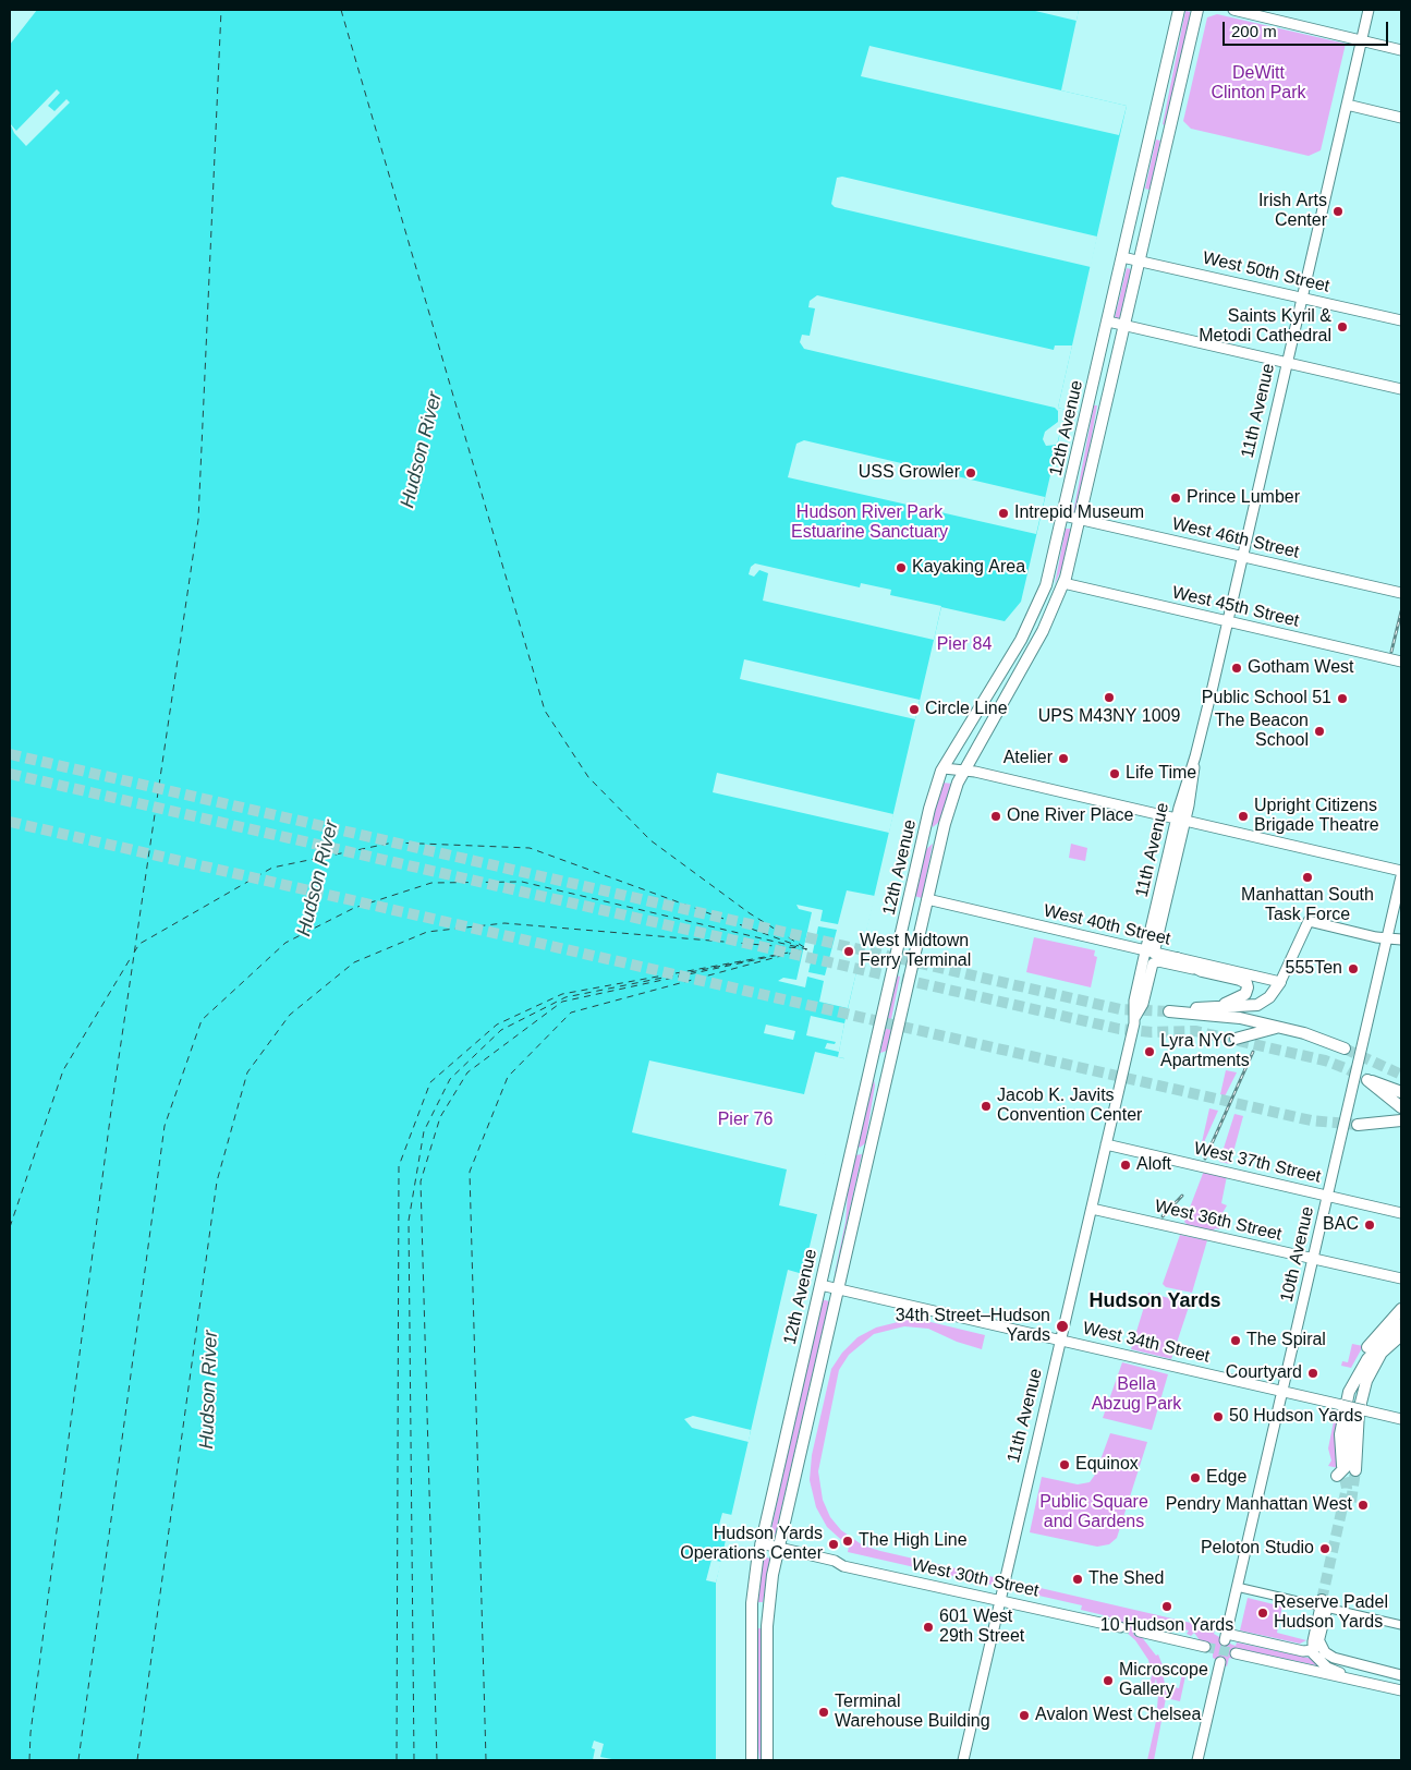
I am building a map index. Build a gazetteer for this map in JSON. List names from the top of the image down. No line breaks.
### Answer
{"streets":{"highway":["12th Avenue"],"main road":["West 50th Street","11th Avenue","West 46th Street","West 45th Street","West 40th Street","West 37th Street","West 36th Street","10th Avenue","West 34th Street","West 30th Street"]},"crossings":[["West 50th Street","11th Avenue"],["West 50th Street","12th Avenue"],["11th Avenue","West 46th Street"],["11th Avenue","West 45th Street"],["11th Avenue","West 40th Street"],["11th Avenue","West 37th Street"],["11th Avenue","West 36th Street"],["11th Avenue","West 34th Street"],["11th Avenue","West 30th Street"],["12th Avenue","West 46th Street"],["12th Avenue","West 45th Street"],["12th Avenue","West 40th Street"],["12th Avenue","West 34th Street"],["12th Avenue","West 30th Street"],["West 37th Street","10th Avenue"],["West 36th Street","10th Avenue"],["10th Avenue","West 34th Street"]],"districts":["Hudson Yards"],"water":["Hudson River"],"parks":["DeWitt Clinton Park","Hudson River Park Estuarine Sanctuary","Pier 84","Pier 76","Bella Abzug Park","Public Square and Gardens"],"places":["Irish Arts Center","Saints Kyril & Metodi Cathedral","USS Growler","Prince Lumber","Intrepid Museum","Kayaking Area","Gotham West","UPS M43NY 1009","Public School 51","Circle Line","The Beacon School","Atelier","Life Time","One River Place","Upright Citizens Brigade Theatre","Manhattan South Task Force","West Midtown Ferry Terminal","555Ten","Lyra NYC Apartments","Jacob K. Javits Convention Center","Aloft","BAC","34th Street–Hudson Yards","The Spiral","Courtyard","50 Hudson Yards","Equinox","Edge","Pendry Manhattan West","The High Line","Hudson Yards Operations Center","Peloton Studio","The Shed","10 Hudson Yards","Reserve Padel Hudson Yards","601 West 29th Street","Microscope Gallery","Terminal Warehouse Building","Avalon West Chelsea"],"scale_bar":"200 m"}
